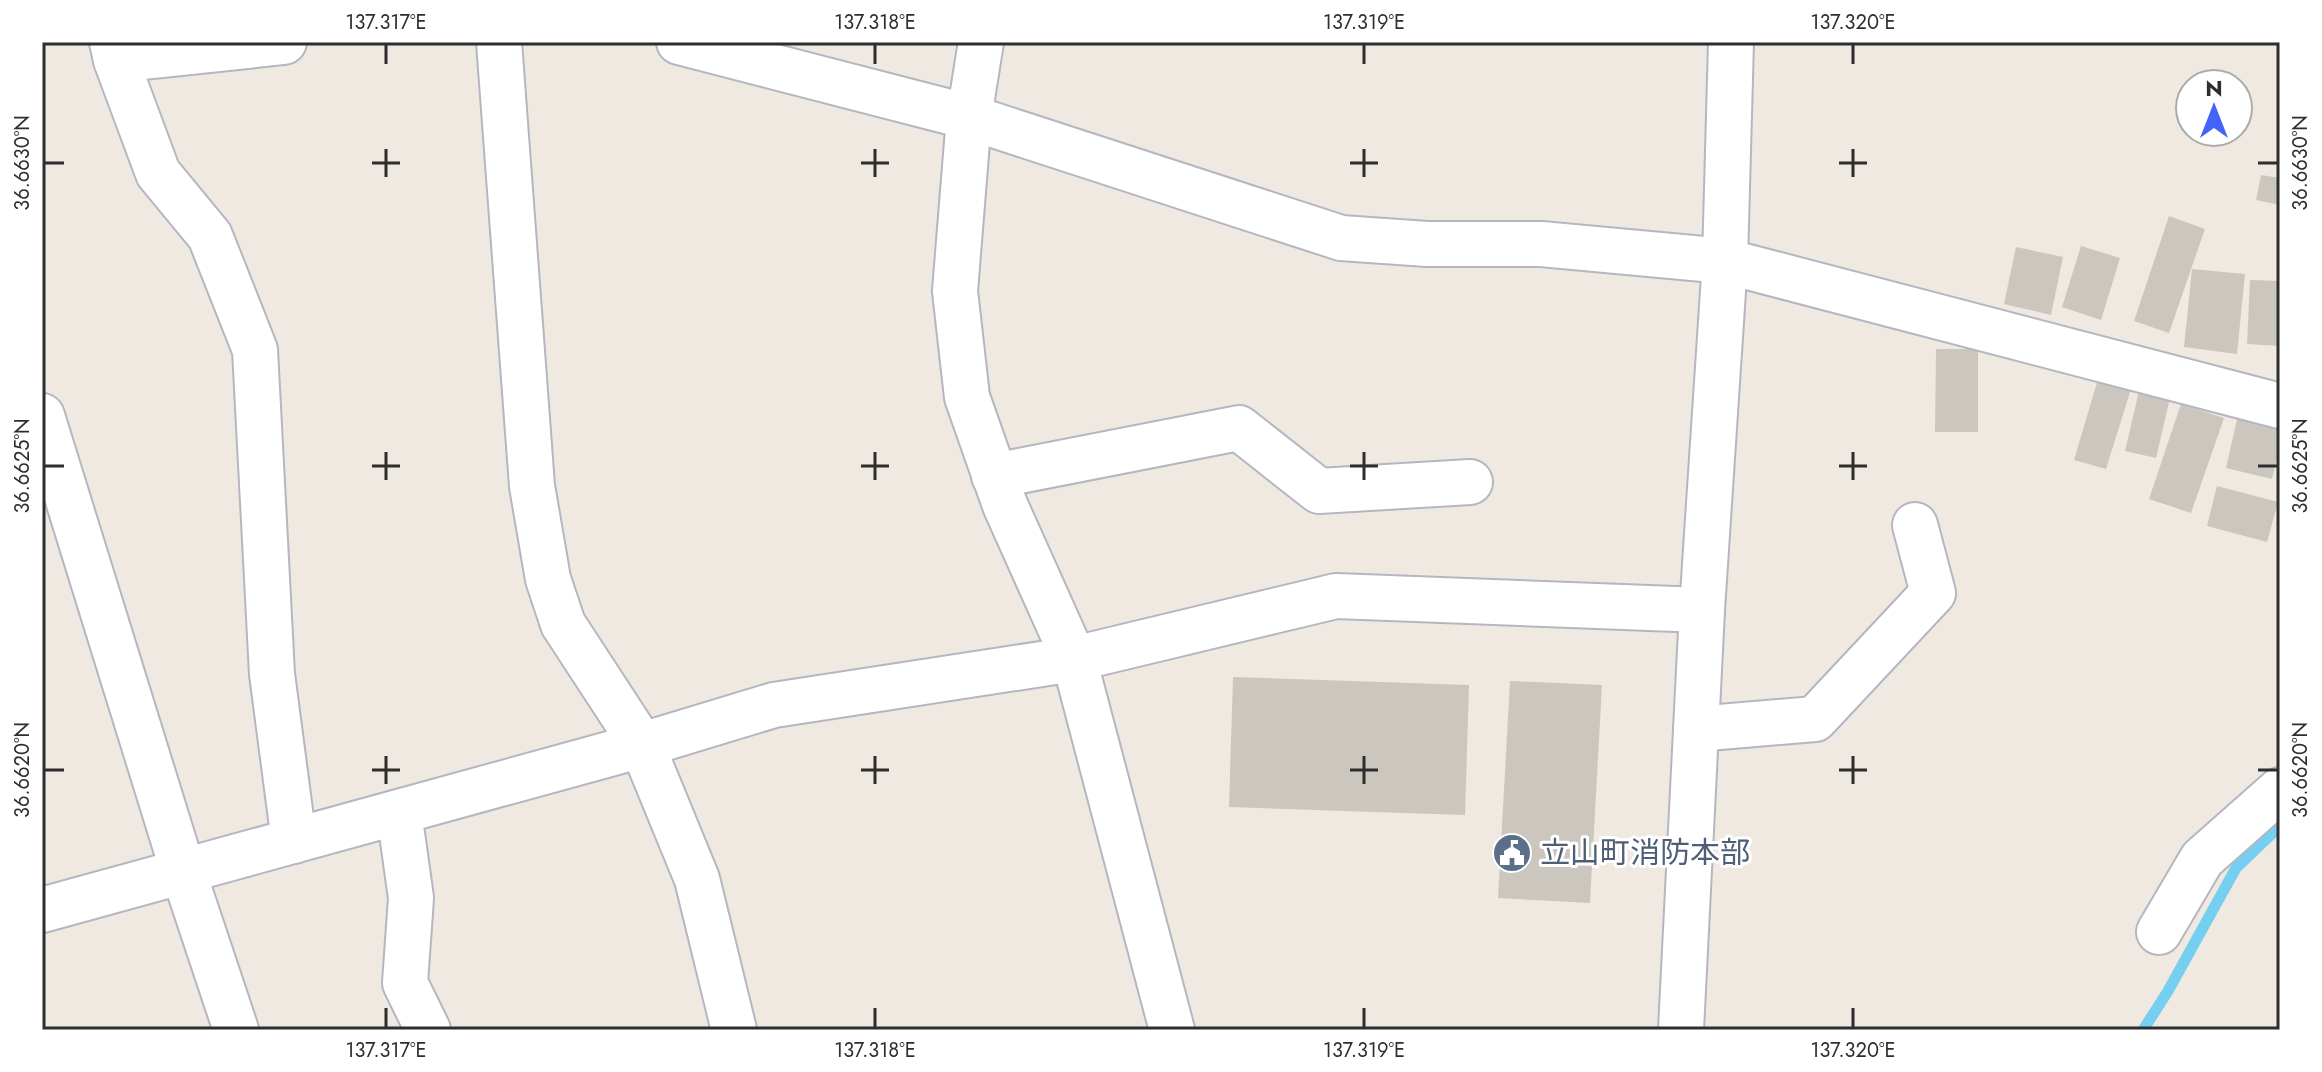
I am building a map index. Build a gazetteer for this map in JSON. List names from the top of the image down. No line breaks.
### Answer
{"places":{"public building":["立山町消防本部"]},"north":"top","coordinates":["137.317°E","137.318°E","137.319°E","137.320°E","36.6630°N","36.6625°N","36.6620°N"]}
